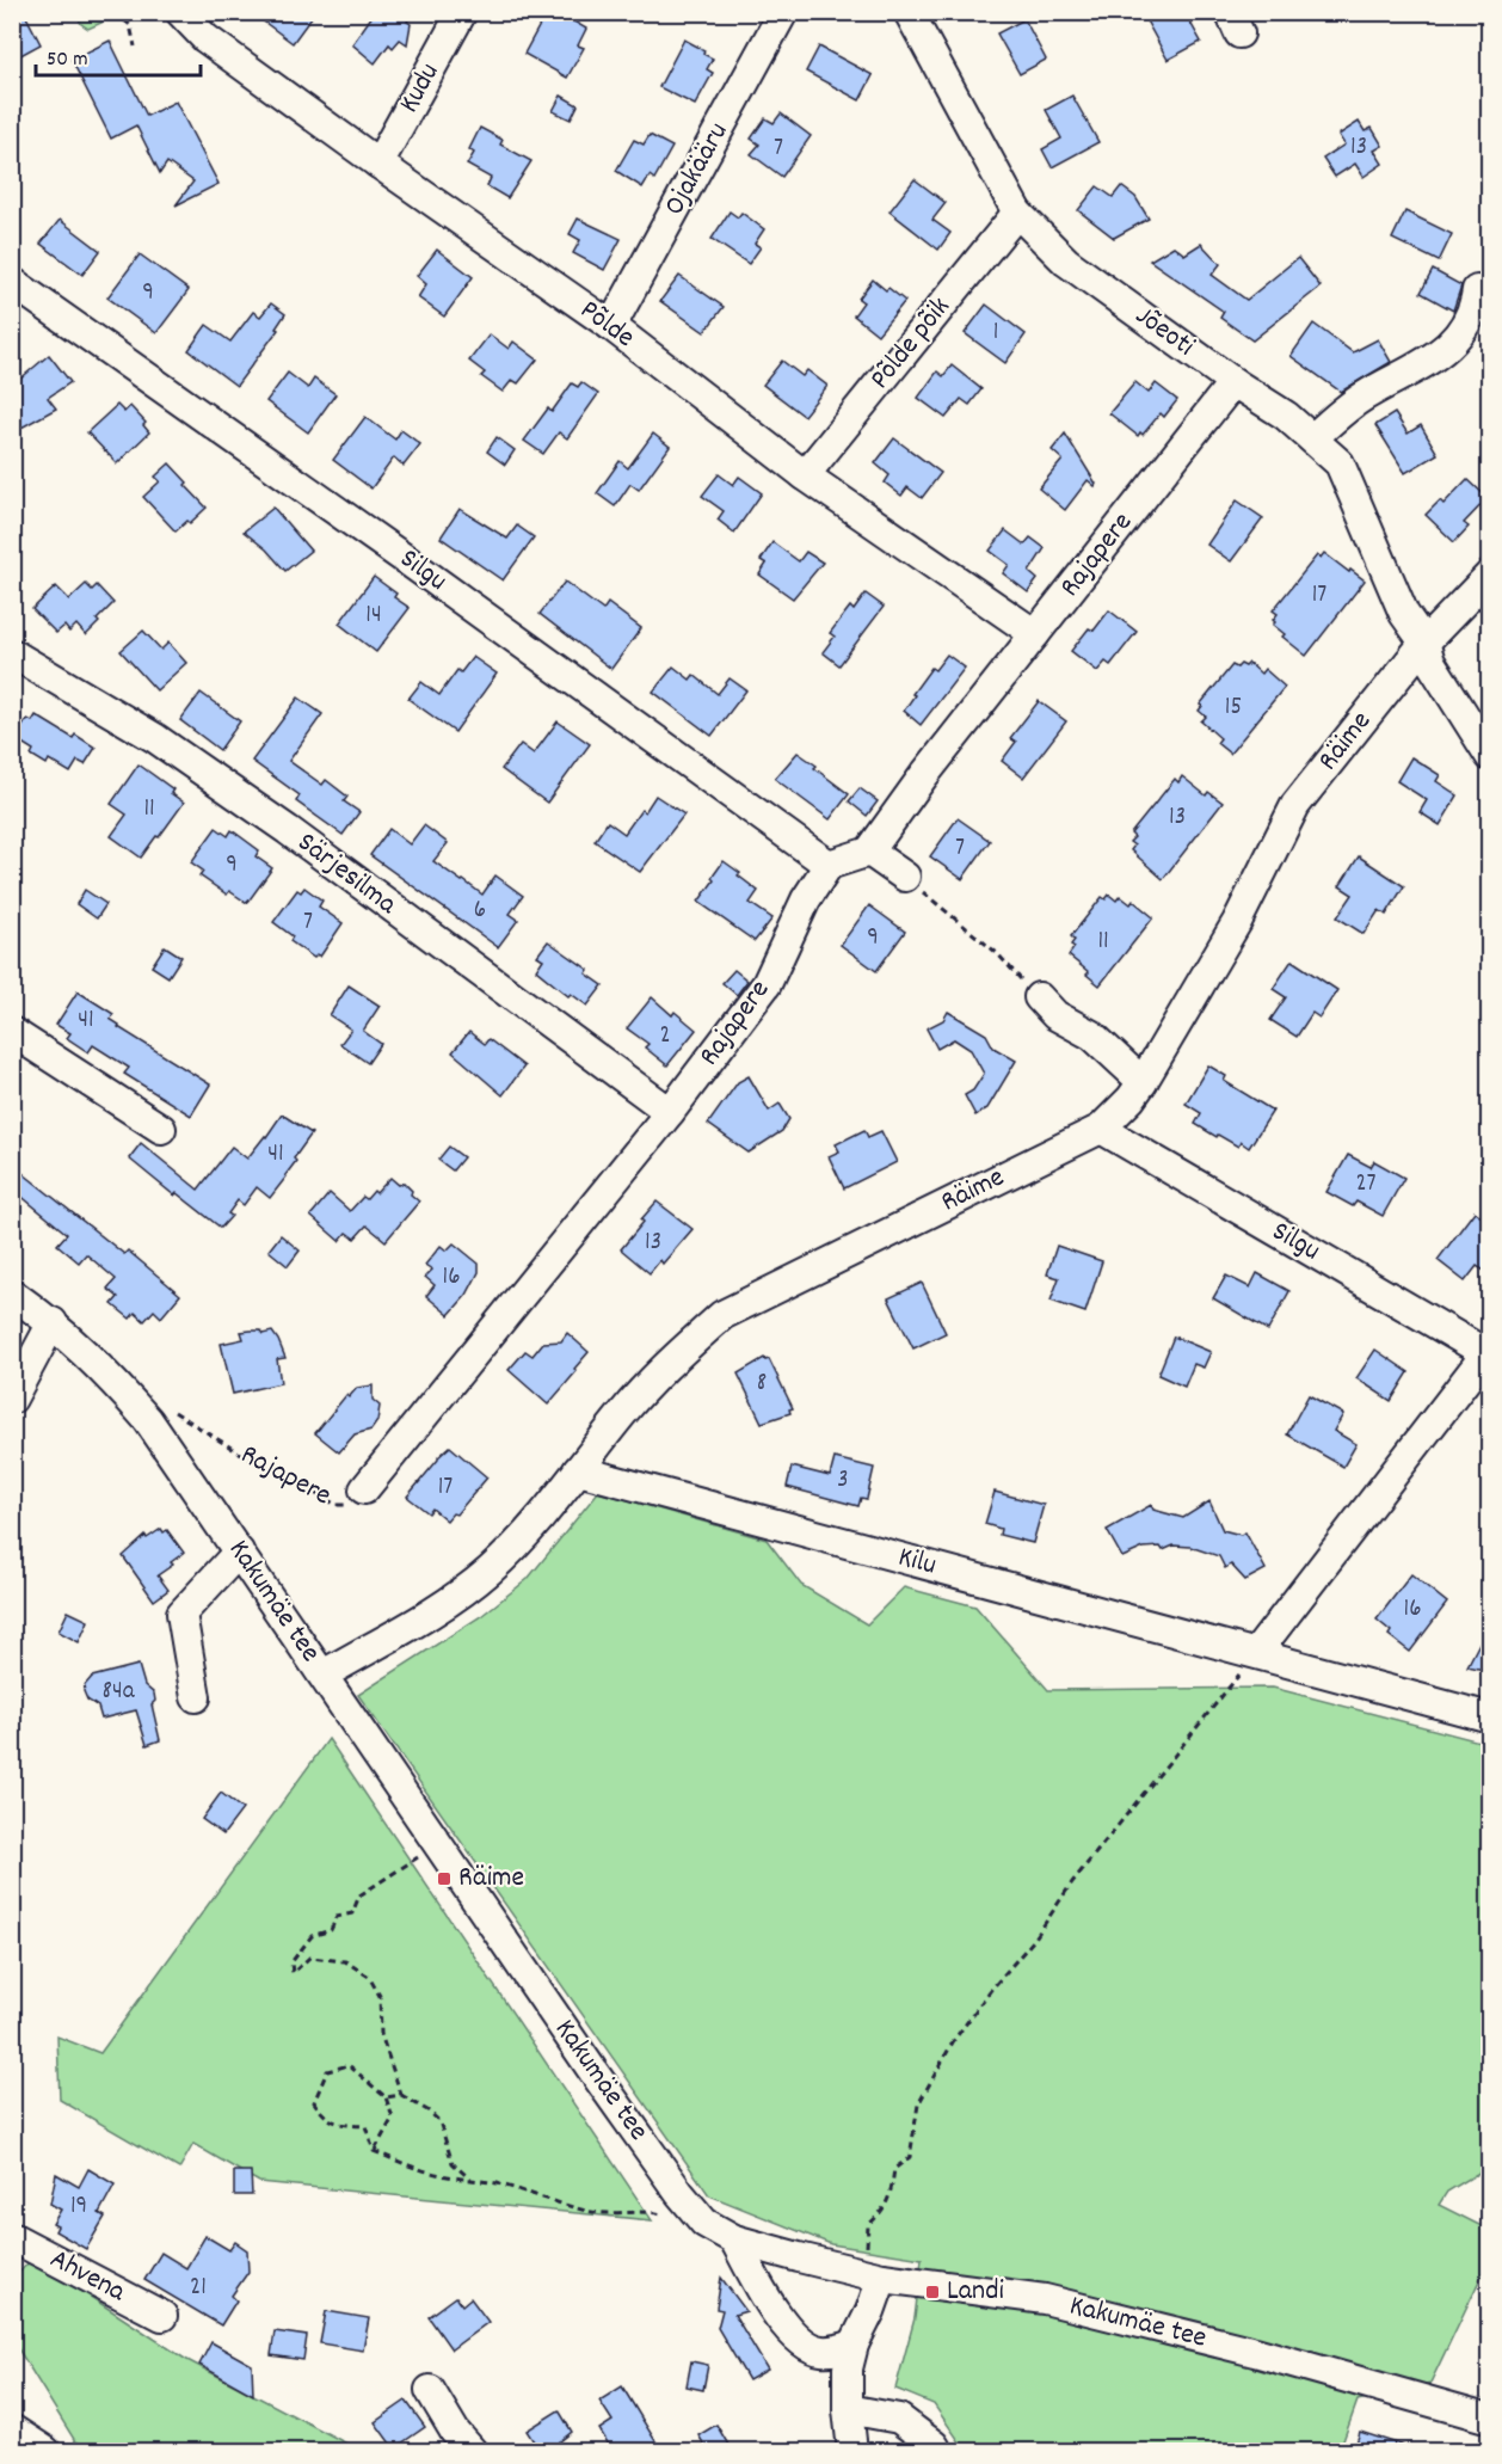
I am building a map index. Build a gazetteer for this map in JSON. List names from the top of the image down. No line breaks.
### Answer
{"streets":{"street":["Kudu","Ojakääru","Põlde","Jõeoti","Põlde põik","Rajapere","Silgu","Räime","Särjesilma","Kilu","Kakumäe tee","Ahvena"]},"crossings":[["Kudu","Põlde"],["Ojakääru","Põlde"],["Põlde","Põlde põik"],["Põlde","Rajapere"],["Jõeoti","Põlde põik"],["Jõeoti","Rajapere"],["Jõeoti","Räime"],["Rajapere","Silgu"],["Rajapere","Särjesilma"],["Silgu","Räime"],["Räime","Kilu"],["Räime","Kakumäe tee"]],"places":{"transit":["Räime","Landi"]},"house_numbers":["13","7","9","1","17","14","15","11","13","7","9","6","7","9","11","41","2","41","27","13","16","8","3","17","16","84a","19","21"],"scale_bar":"50 m"}
